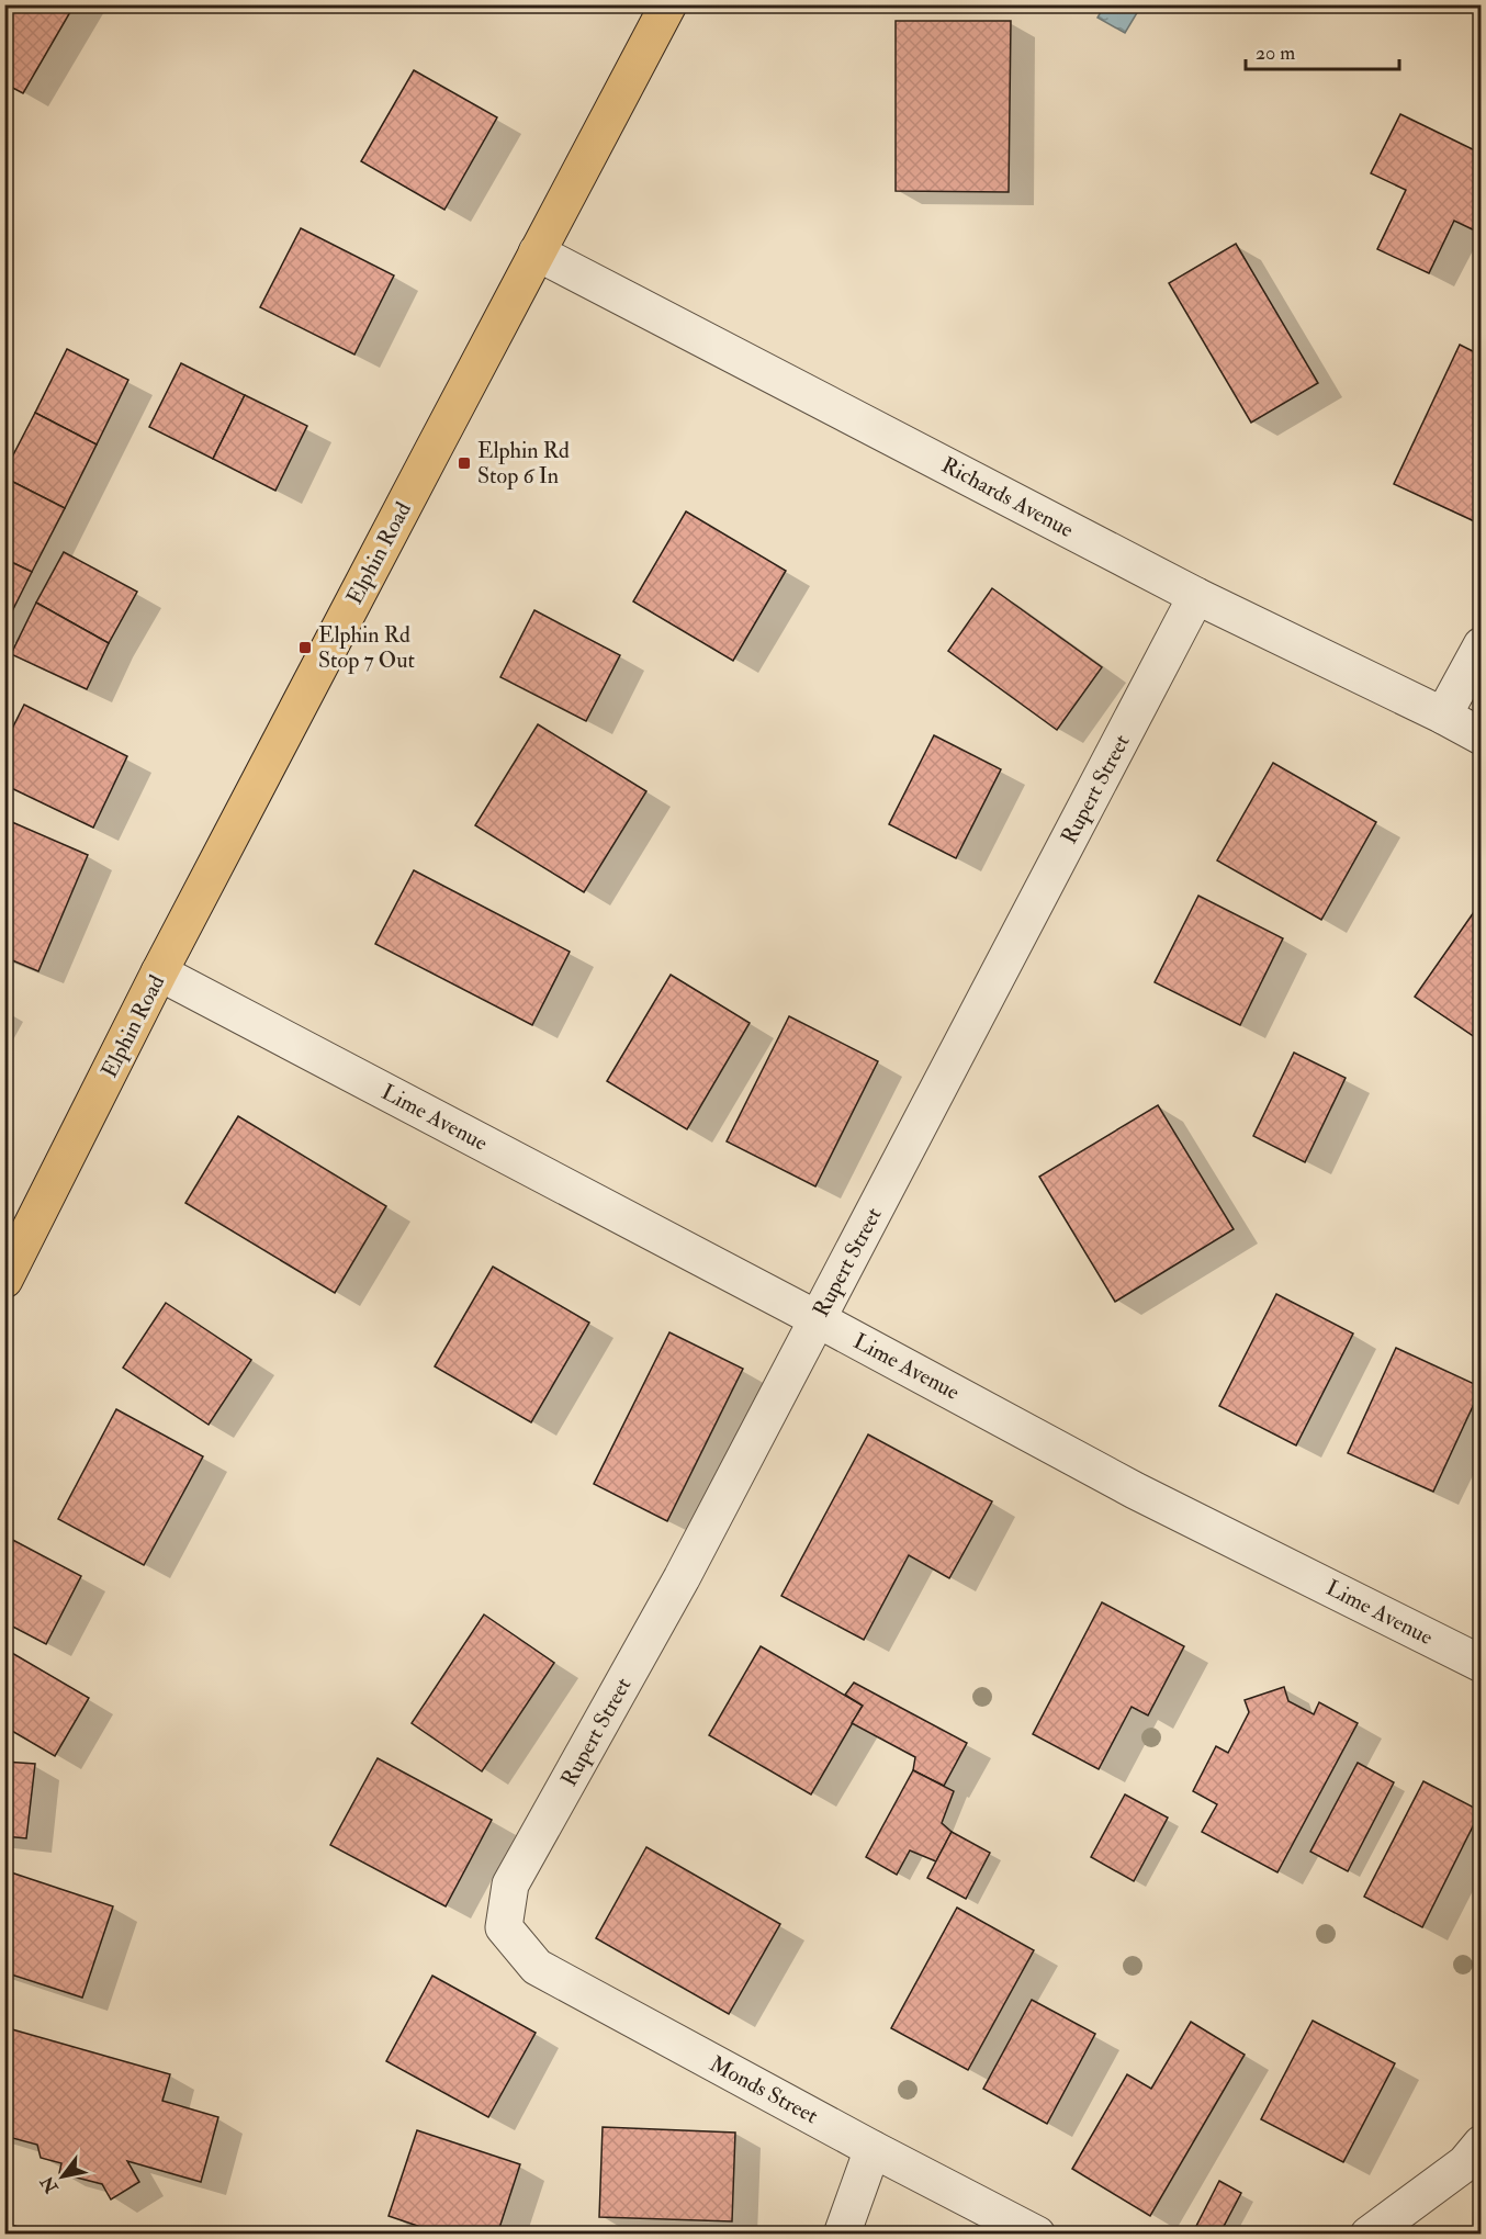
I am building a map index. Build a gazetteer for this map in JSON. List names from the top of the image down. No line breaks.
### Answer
{"streets":{"highway":["Elphin Road"],"street":["Richards Avenue","Rupert Street","Lime Avenue","Monds Street"]},"crossings":[["Richards Avenue","Elphin Road"],["Richards Avenue","Rupert Street"],["Elphin Road","Lime Avenue"],["Rupert Street","Lime Avenue"],["Rupert Street","Monds Street"]],"places":{"transit":["Elphin Rd Stop 6 In","Elphin Rd Stop 7 Out"]},"scale_bar":"20 m","north":"bottom left"}
